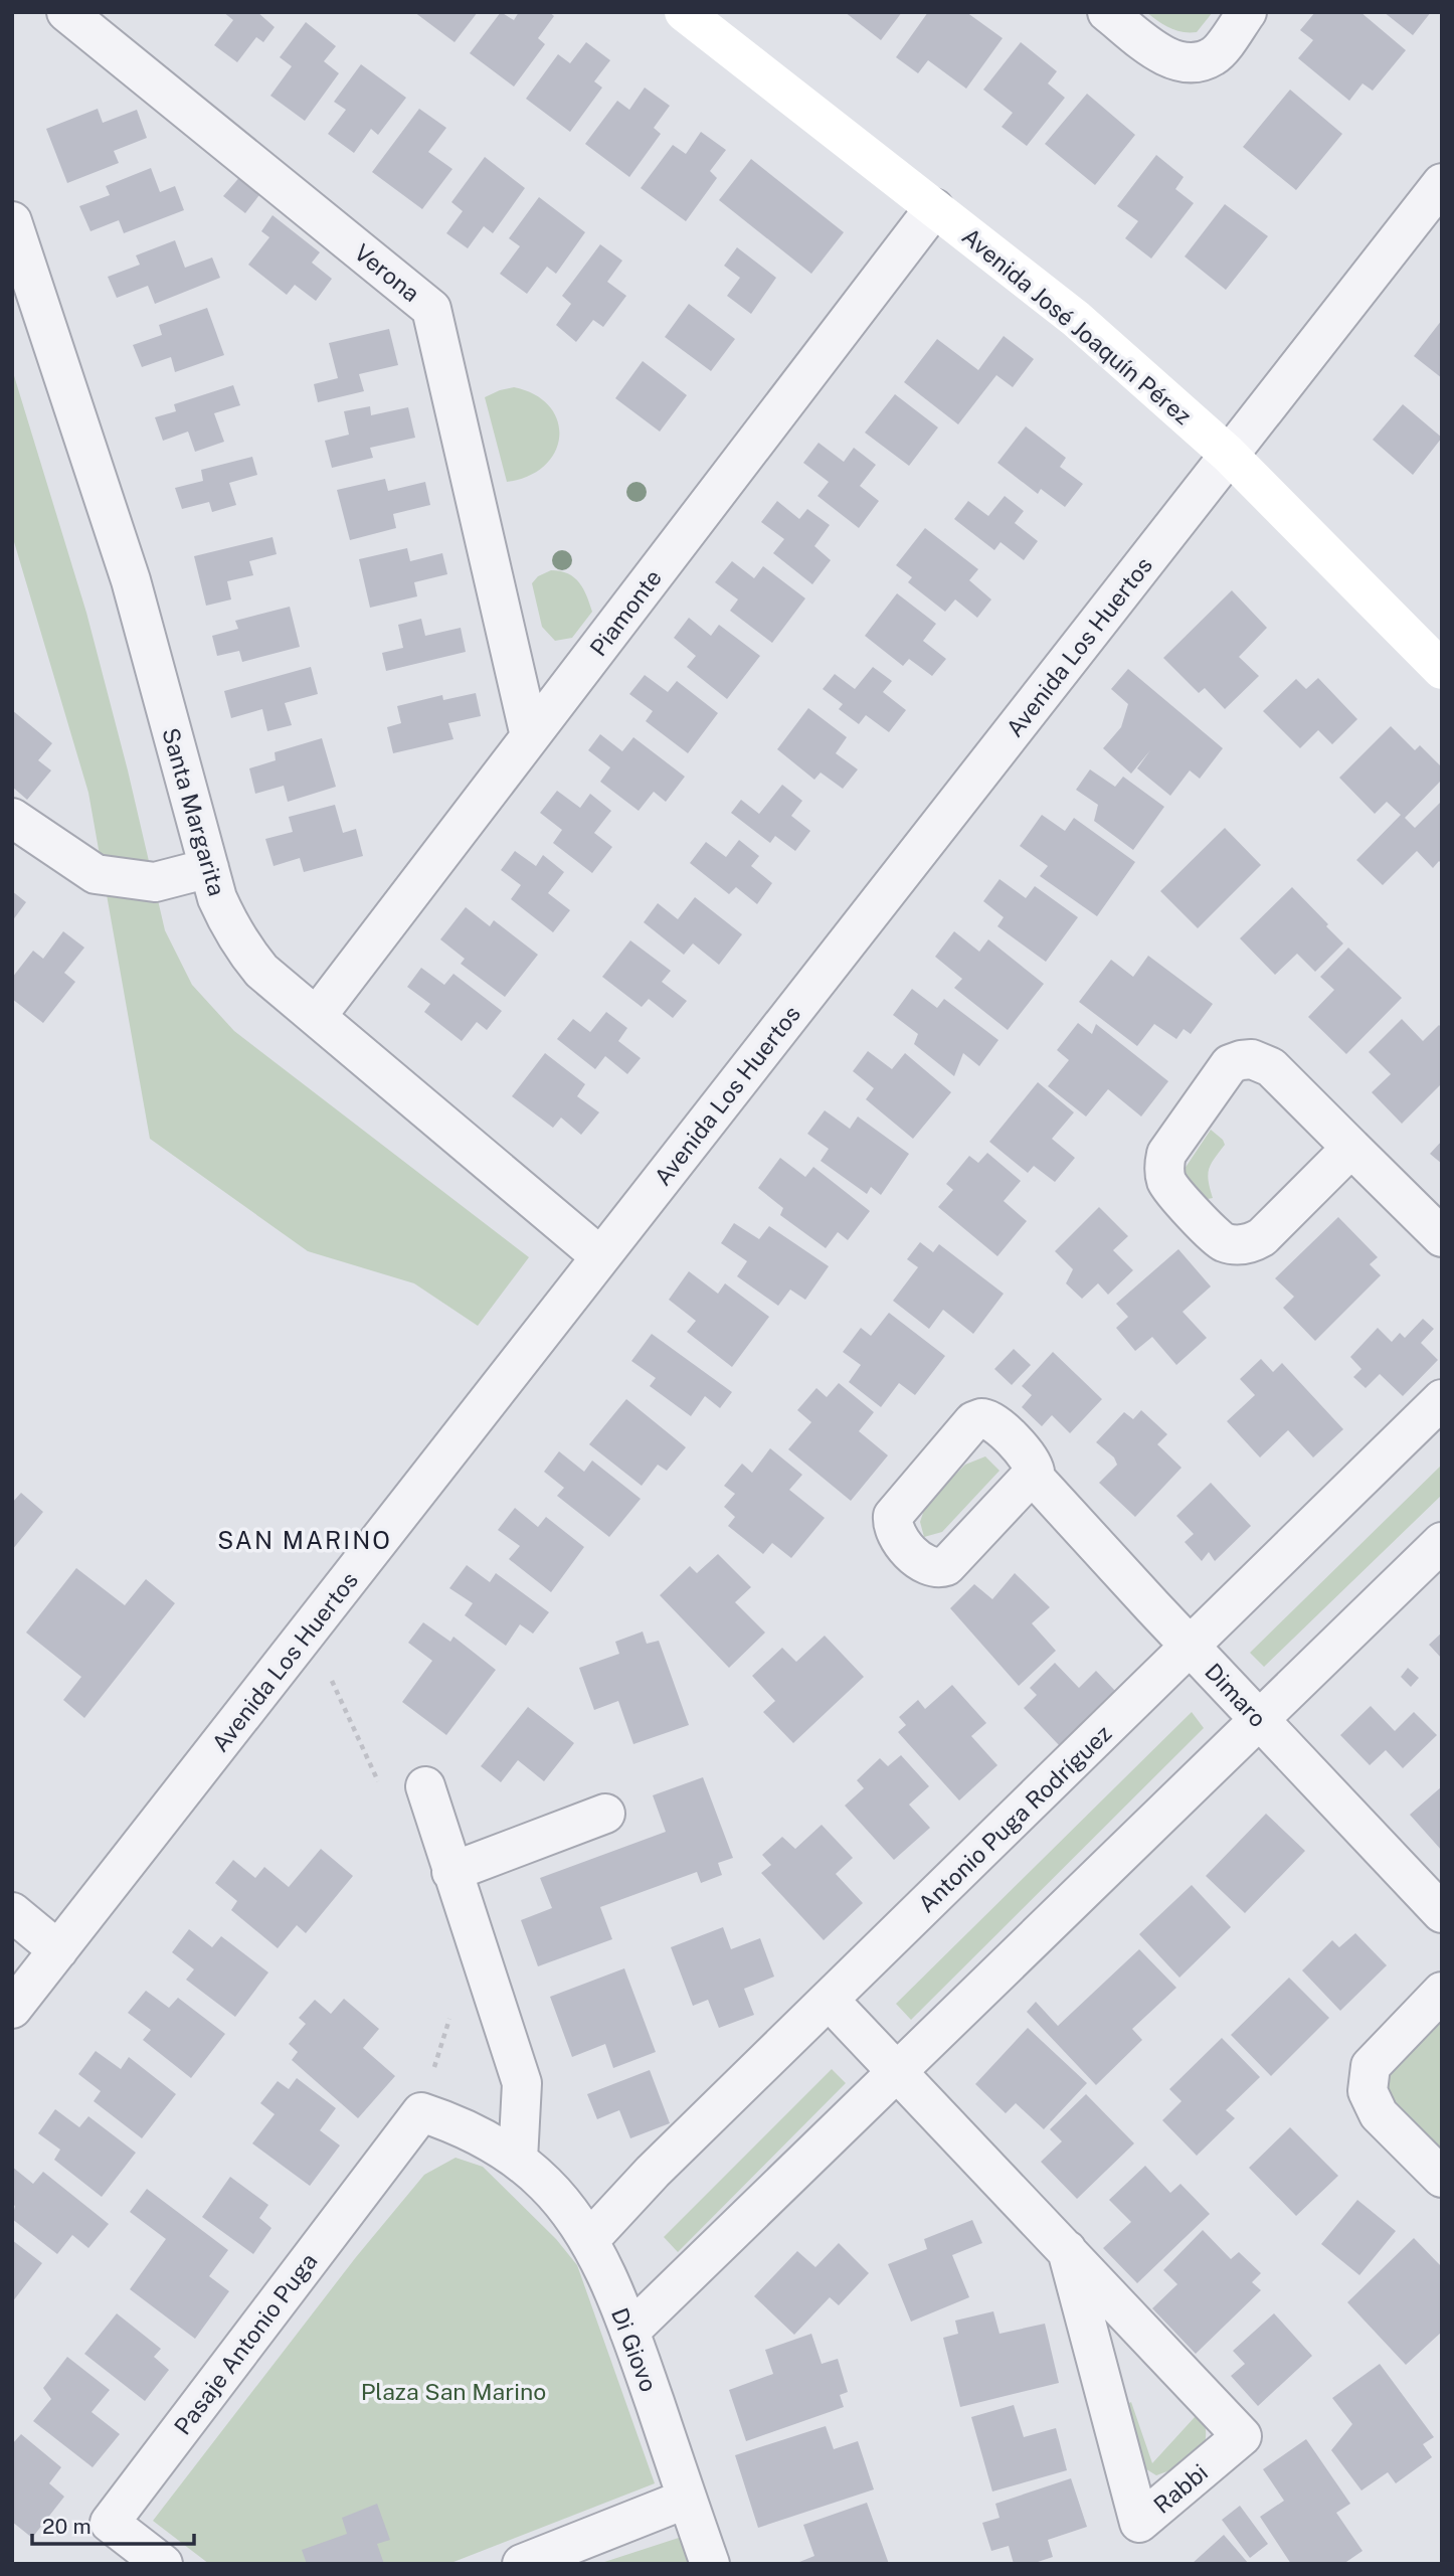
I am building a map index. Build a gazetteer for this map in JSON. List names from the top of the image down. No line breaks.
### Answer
{"streets":{"main road":["Avenida José Joaquín Pérez"],"street":["Verona","Piamonte","Avenida Los Huertos","Santa Margarita","Dimaro","Antonio Puga Rodríguez","Pasaje Antonio Puga","Di Giovo","Rabbi"]},"crossings":[["Verona","Piamonte"],["Avenida José Joaquín Pérez","Piamonte"],["Avenida José Joaquín Pérez","Avenida Los Huertos"],["Piamonte","Santa Margarita"],["Avenida Los Huertos","Santa Margarita"],["Dimaro","Antonio Puga Rodríguez"],["Antonio Puga Rodríguez","Di Giovo"],["Antonio Puga Rodríguez","Rabbi"],["Pasaje Antonio Puga","Di Giovo"]],"districts":["SAN MARINO"],"parks":["Plaza San Marino"],"scale_bar":"20 m"}
